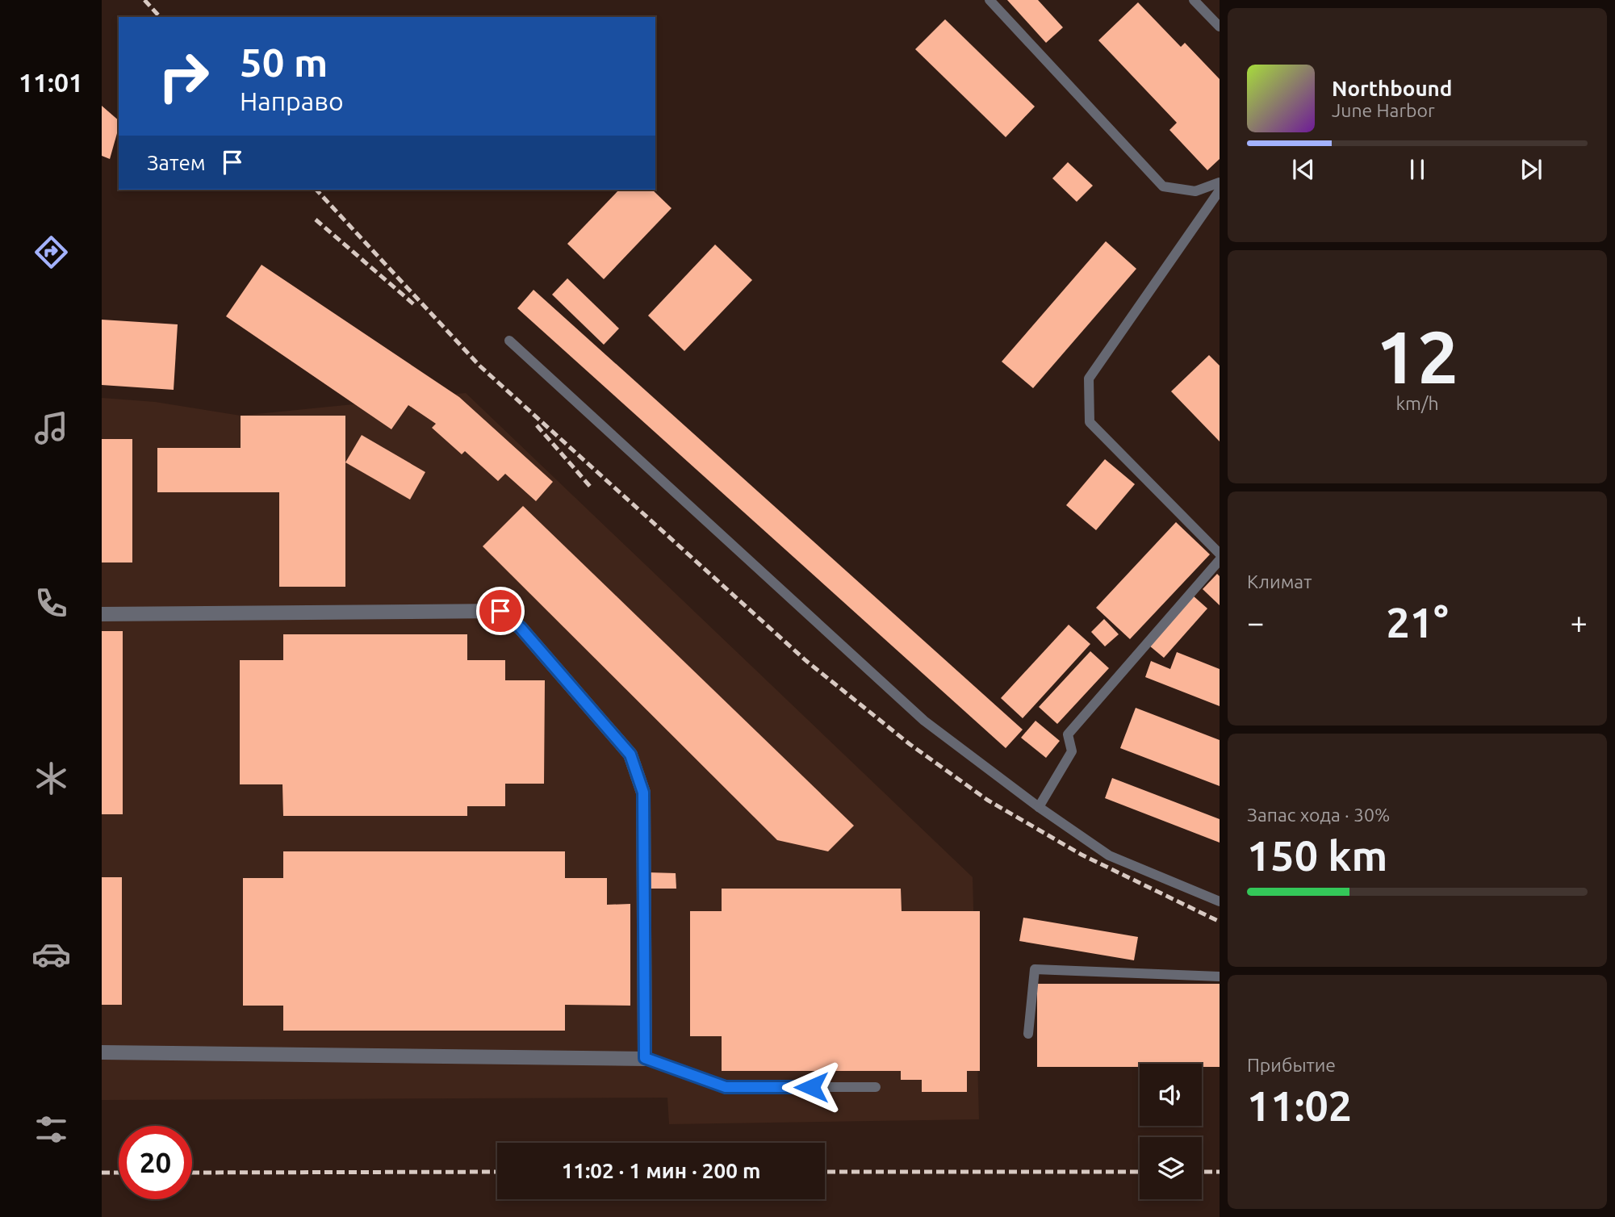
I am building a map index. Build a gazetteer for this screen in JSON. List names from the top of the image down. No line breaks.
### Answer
{"page":{"tabs":"11:01","turn":["50 m","Направо"],"song":["Northbound","June Harbor"],"then":"Затем","tile":[["12","km/h"],"Климат",["Запас хода · 30%","150 km"],["Прибытие","11:02"]],"heat":["−","21°","+"],"limit":"20","trip":"11:02 · 1 мин · 200 m"}}
